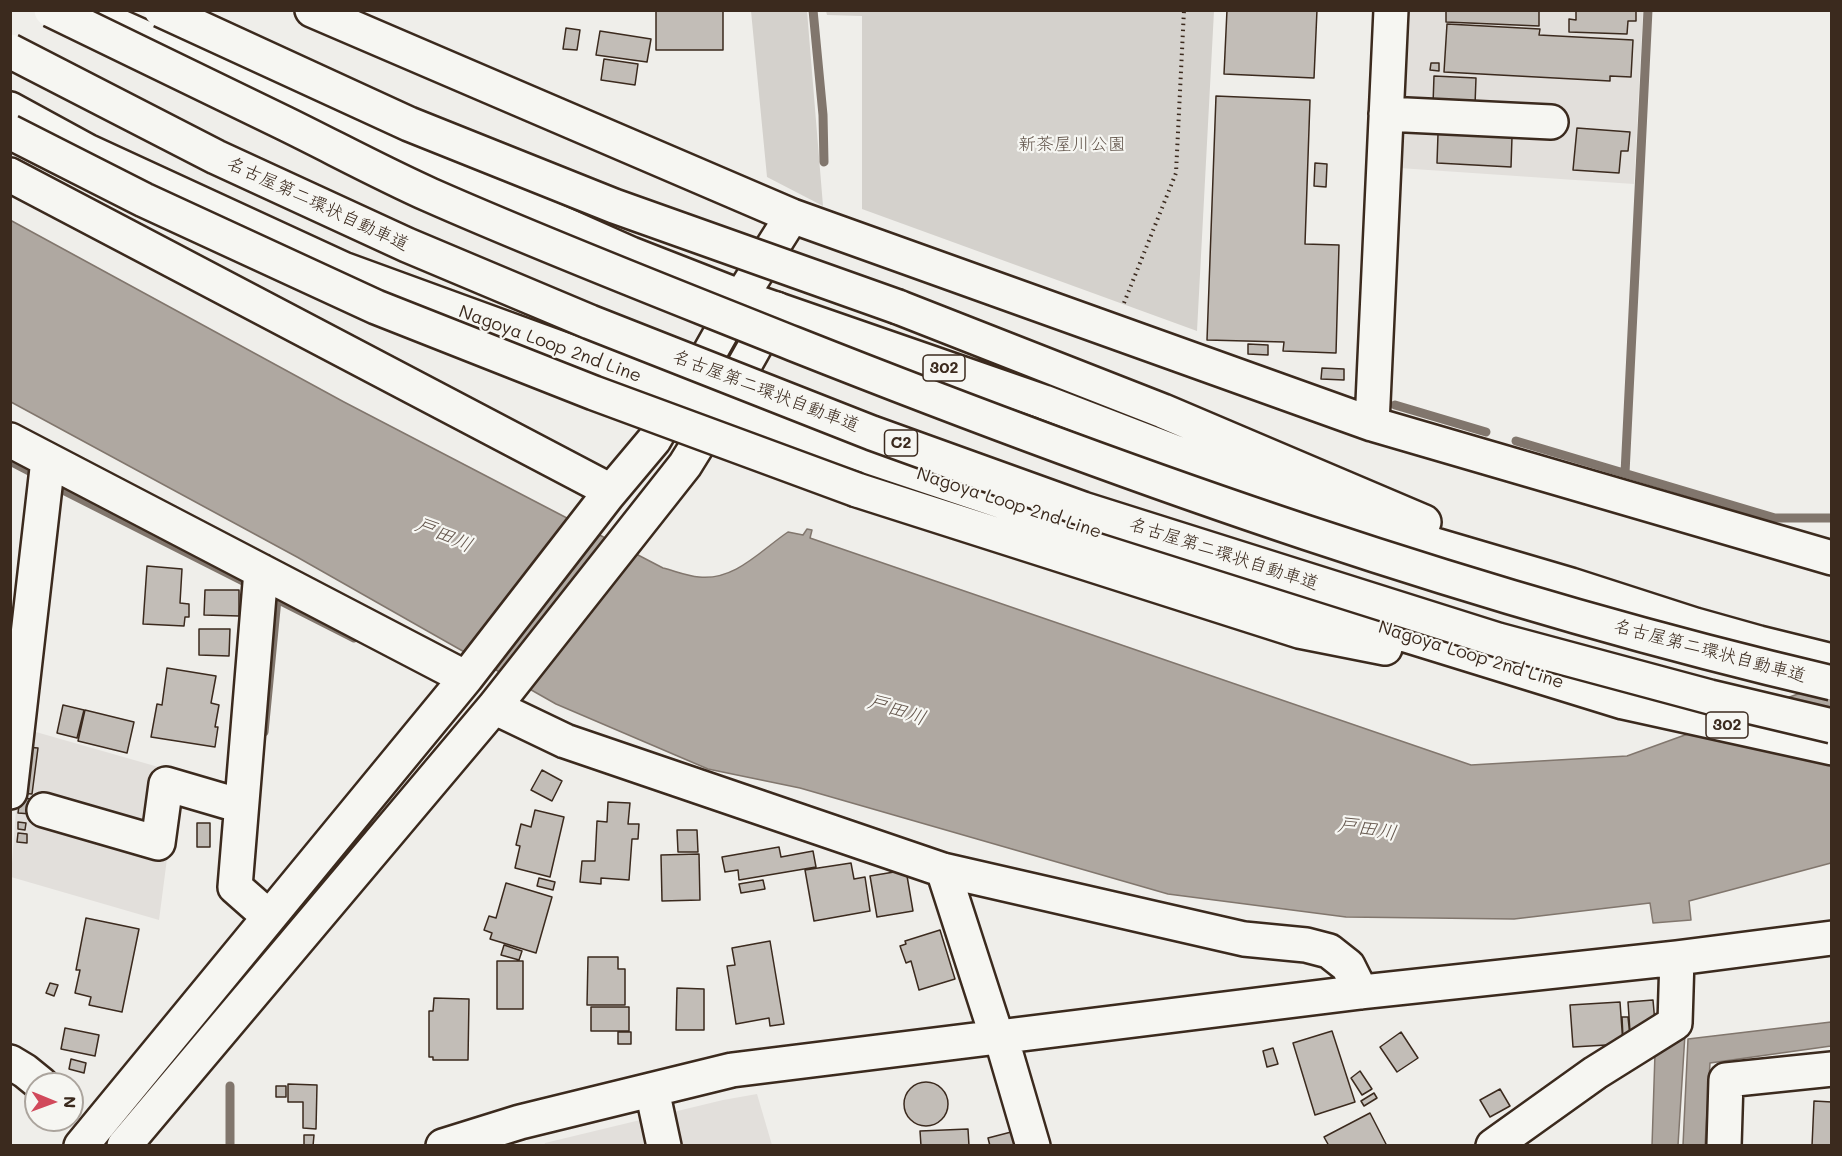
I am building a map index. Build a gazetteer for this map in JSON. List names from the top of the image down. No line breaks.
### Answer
{"streets":{"main road":["名古屋第二環状自動車道","Nagoya Loop 2nd Line","302","C2"]},"crossings":[["名古屋第二環状自動車道","302"]],"water":["戸田川"],"parks":["新茶屋川公園"],"north":"right"}
